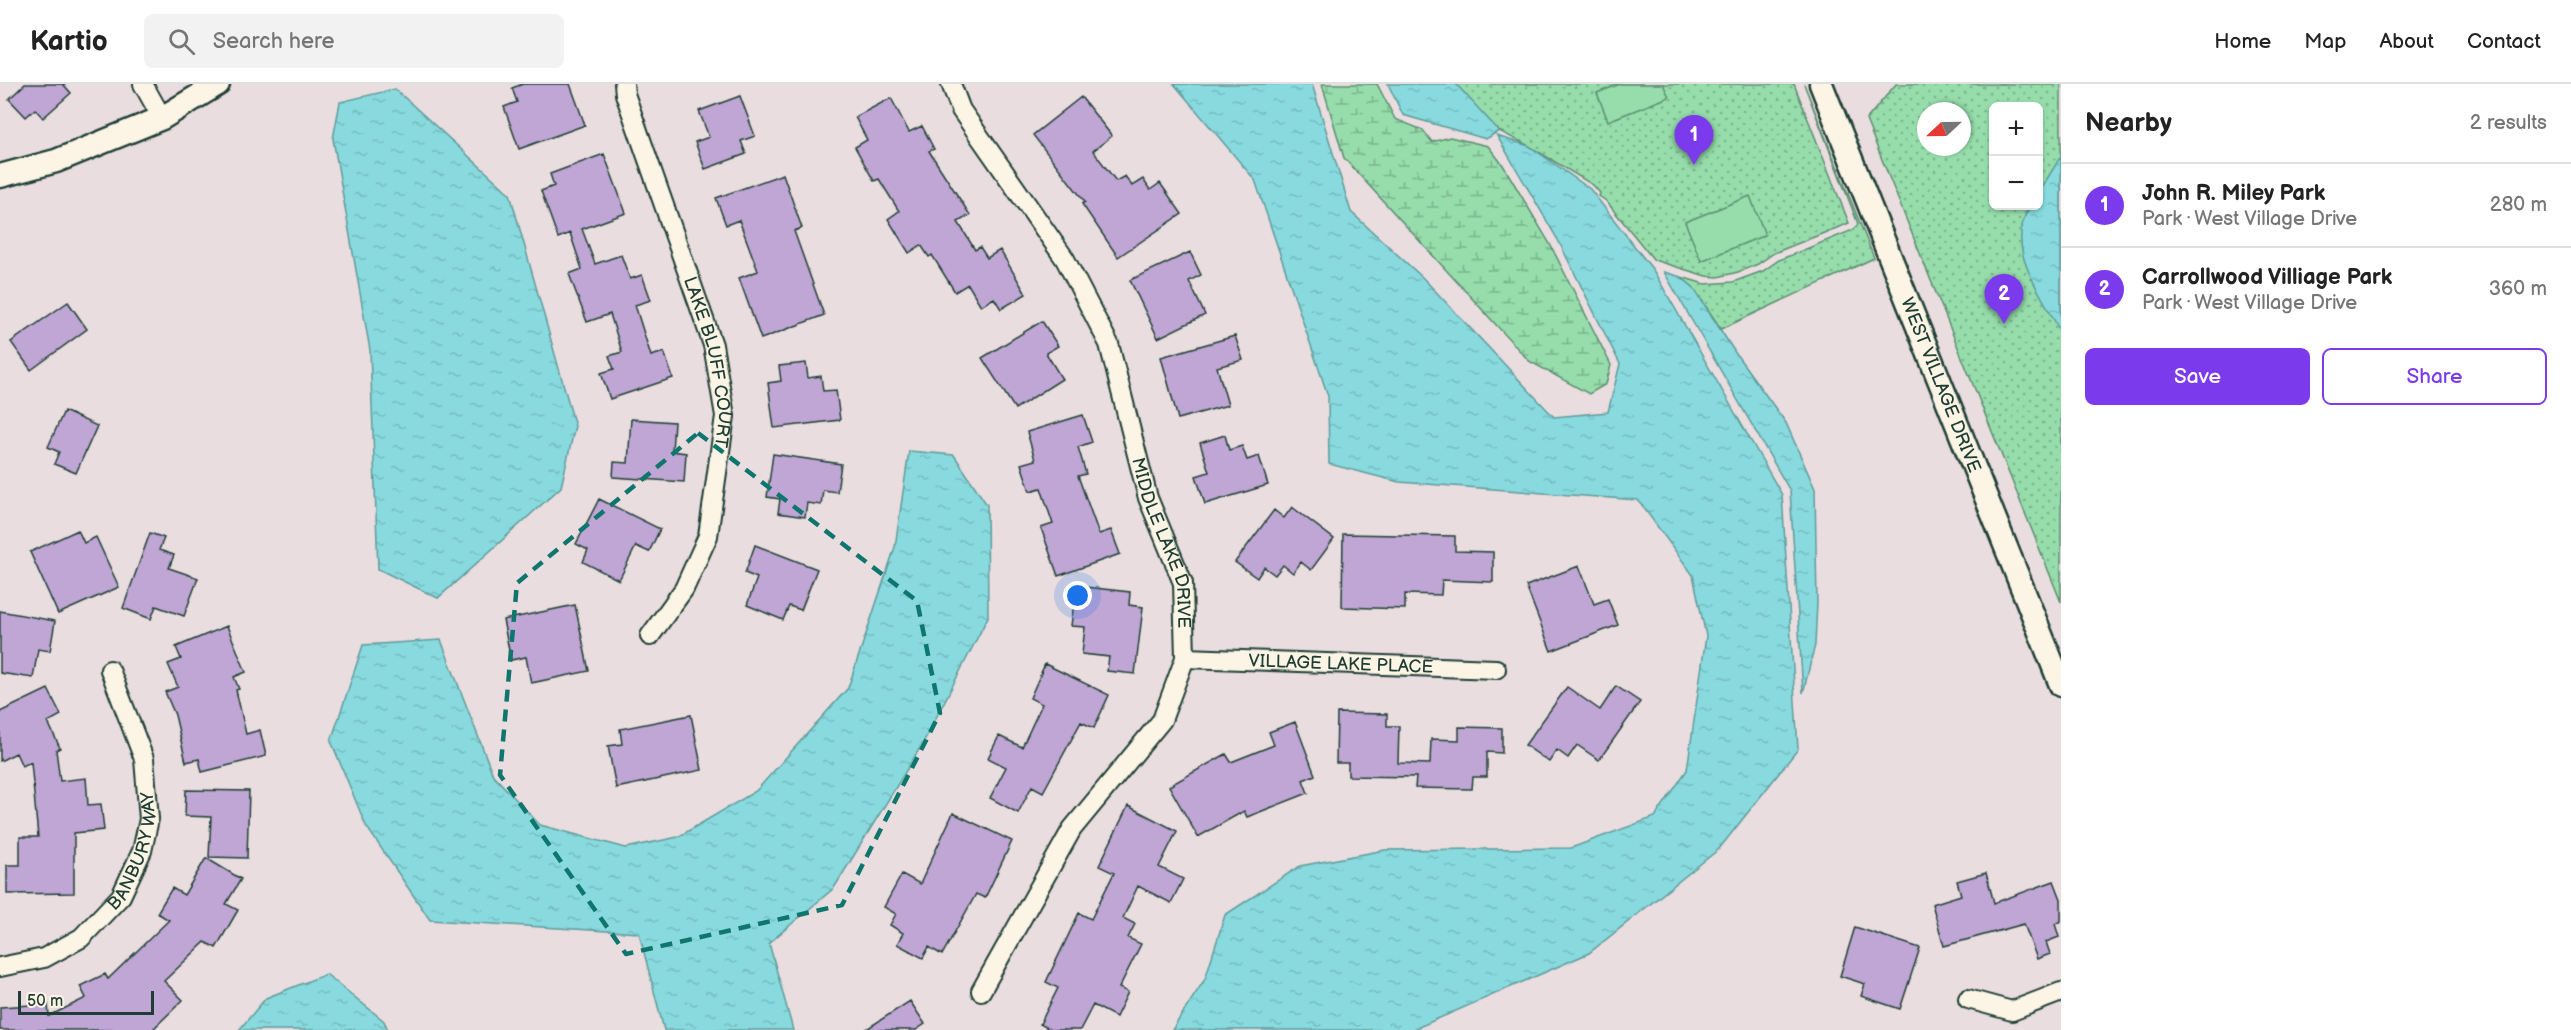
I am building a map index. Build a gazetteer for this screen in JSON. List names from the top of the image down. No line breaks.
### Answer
{"streets":{"street":["LAKE BLUFF COURT","WEST VILLAGE DRIVE","MIDDLE LAKE DRIVE","VILLAGE LAKE PLACE","BANBURY WAY"]},"crossings":[["MIDDLE LAKE DRIVE","VILLAGE LAKE PLACE"]],"scale_bar":"50 m","north":"left","page":{"header":"Kartio","search":"Search here","nav":["Home","Map","About","Contact"],"heading":["Nearby","2 results"],"map_buttons":["+","−"],"pins":["1","2"],"list":[{"mark":"1","name":"John R. Miley Park","note":"Park · West Village Drive","value":"280 m"},{"mark":"2","name":"Carrollwood Villiage Park","note":"Park · West Village Drive","value":"360 m"}],"buttons":["Save","Share"],"scale":"50 m"}}
